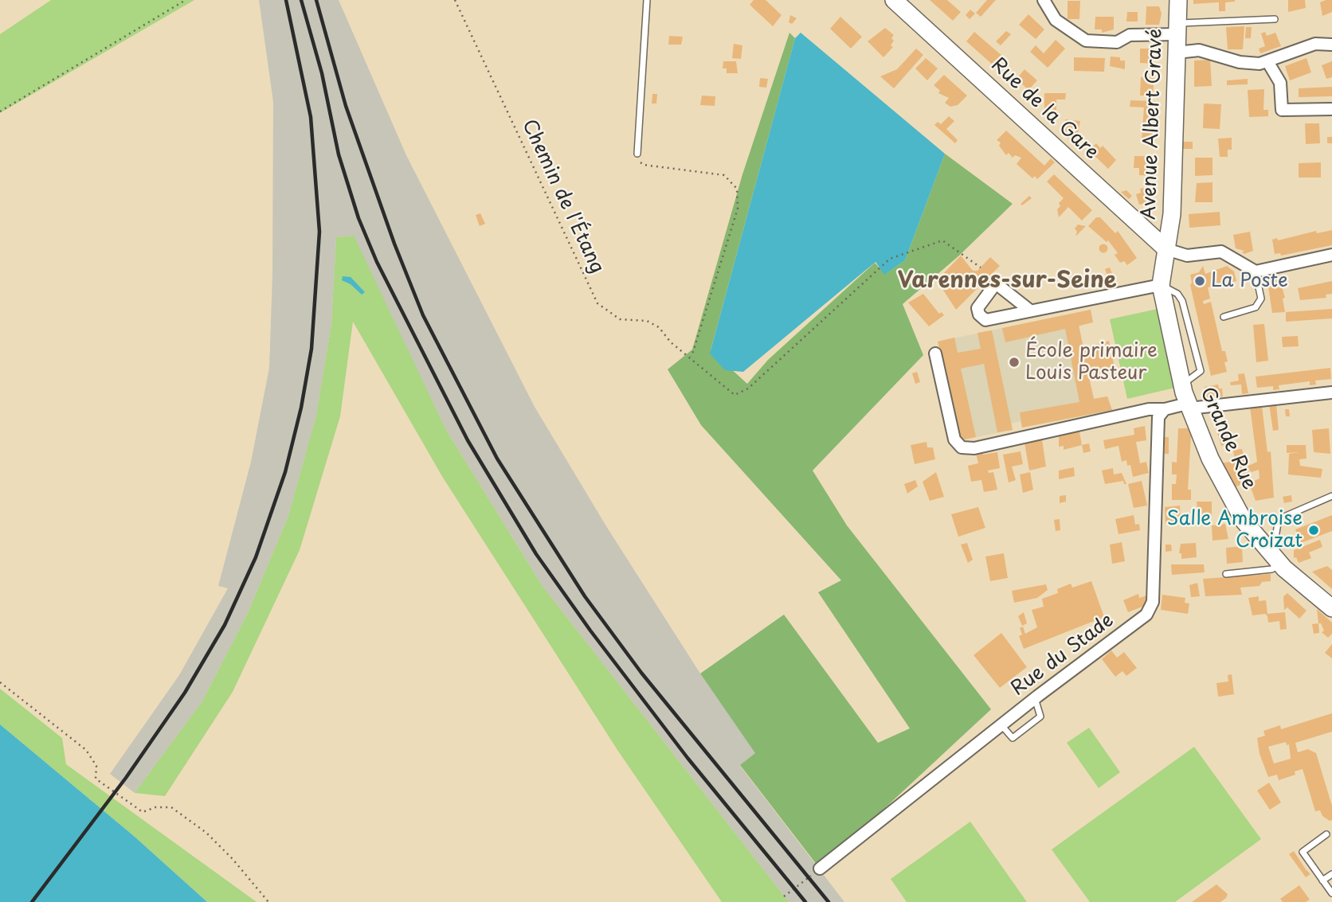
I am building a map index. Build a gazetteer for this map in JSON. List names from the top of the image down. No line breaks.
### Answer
{"streets":{"main road":["Rue de la Gare","Avenue Albert Gravé","Grande Rue"],"street":["Rue du Stade"],"path":["Chemin de l'Étang"]},"crossings":[["Rue de la Gare","Avenue Albert Gravé"],["Rue de la Gare","Grande Rue"],["Avenue Albert Gravé","Grande Rue"]],"districts":["Varennes-sur-Seine"],"places":["La Poste","École primaire Louis Pasteur","Salle Ambroise Croizat"]}
